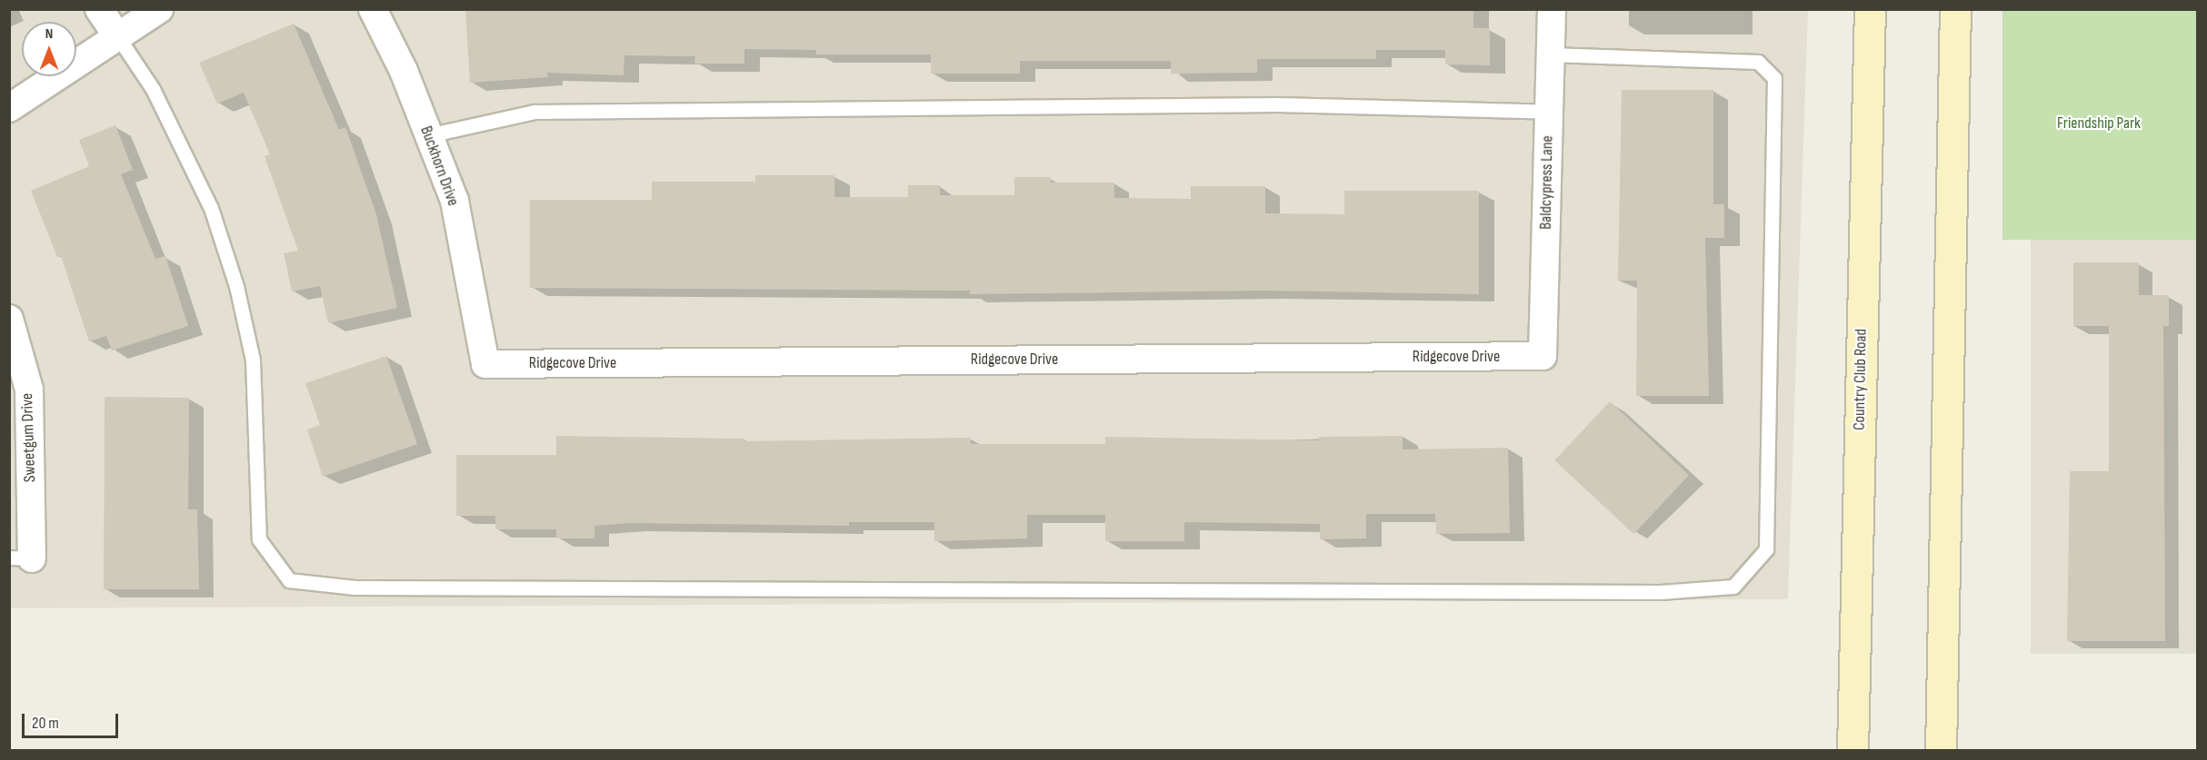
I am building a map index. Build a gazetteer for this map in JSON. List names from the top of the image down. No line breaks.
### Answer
{"streets":{"main road":["Country Club Road"],"street":["Buckhorn Drive","Baldcypress Lane","Ridgecove Drive","Sweetgum Drive"]},"crossings":[["Buckhorn Drive","Ridgecove Drive"],["Baldcypress Lane","Ridgecove Drive"]],"parks":["Friendship Park"],"scale_bar":"20 m","north":"top"}
